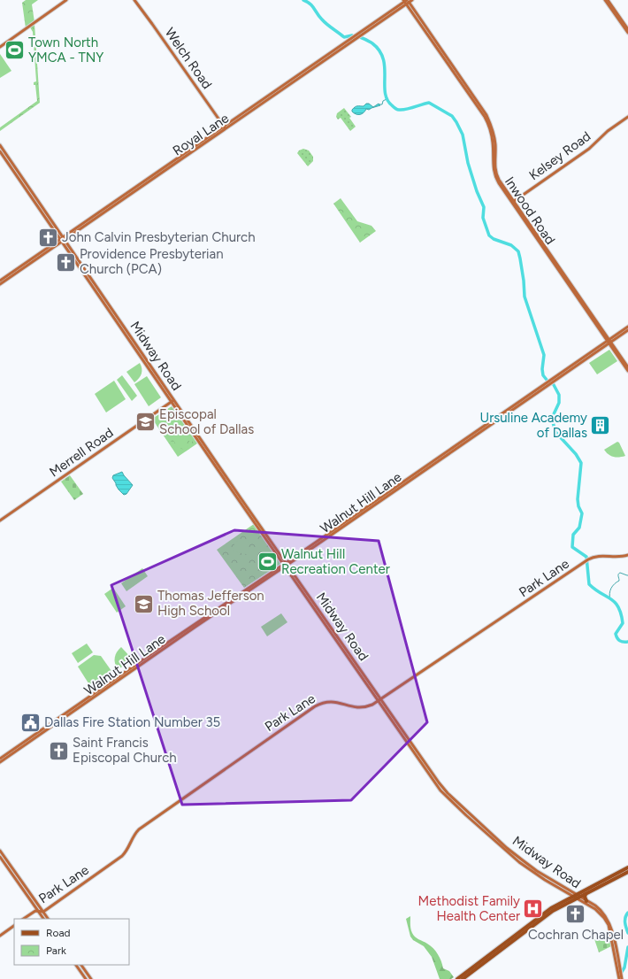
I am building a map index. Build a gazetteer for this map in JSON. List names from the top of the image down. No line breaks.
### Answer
{"streets":{"main road":["Welch Road","Royal Lane","Kelsey Road","Inwood Road","Midway Road","Merrell Road","Walnut Hill Lane","Park Lane"]},"crossings":[["Welch Road","Royal Lane"],["Royal Lane","Inwood Road"],["Royal Lane","Midway Road"],["Kelsey Road","Inwood Road"],["Inwood Road","Walnut Hill Lane"],["Midway Road","Merrell Road"],["Midway Road","Walnut Hill Lane"],["Midway Road","Park Lane"]],"places":{"sports":["Town North YMCA - TNY","Walnut Hill Recreation Center"],"church":["John Calvin Presbyterian Church","Providence Presbyterian Church (PCA)","Saint Francis Episcopal Church","Cochran Chapel"],"school or university":["Episcopal School of Dallas","Thomas Jefferson High School"],"building":["Ursuline Academy of Dallas"],"public building":["Dallas Fire Station Number 35"],"hospital":["Methodist Family Health Center"]},"legend":["Road","Park"]}
